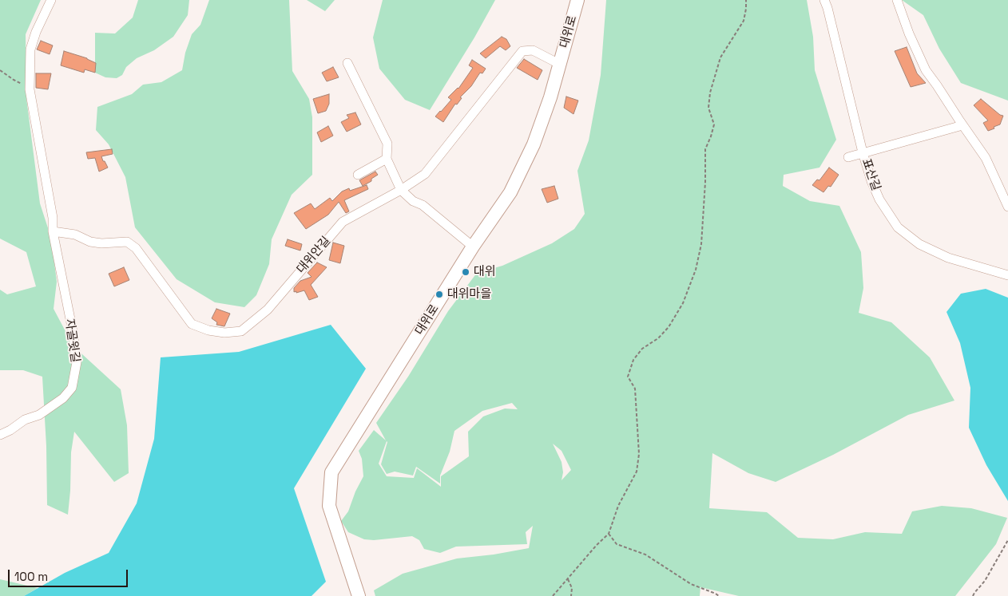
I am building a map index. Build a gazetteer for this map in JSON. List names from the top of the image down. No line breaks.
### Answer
{"streets":{"main road":["대위로"],"street":["표산길","대위안길","자골윗길"]},"crossings":[["대위로","대위안길"],["대위안길","자골윗길"]],"places":["대위","대위마을"],"scale_bar":"100 m"}
